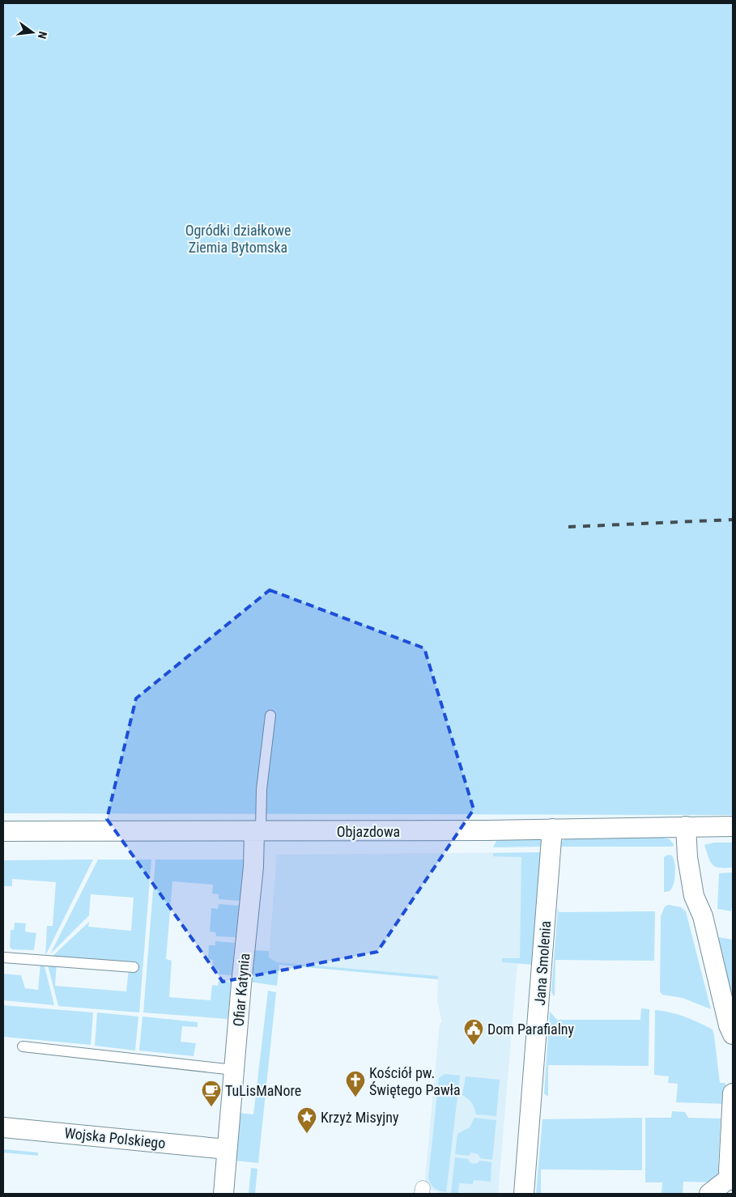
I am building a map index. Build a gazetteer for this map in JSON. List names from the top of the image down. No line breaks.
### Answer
{"streets":{"street":["Objazdowa","Jana Smolenia","Ofiar Katynia","Wojska Polskiego"]},"crossings":[["Objazdowa","Jana Smolenia"],["Objazdowa","Ofiar Katynia"],["Ofiar Katynia","Wojska Polskiego"]],"parks":["Ogródki działkowe Ziemia Bytomska"],"places":{"public building":["Dom Parafialny"],"church":["Kościół pw. Świętego Pawła"],"cafe":["TuLisMaNore"],"place":["Krzyż Misyjny"]},"north":"right"}
